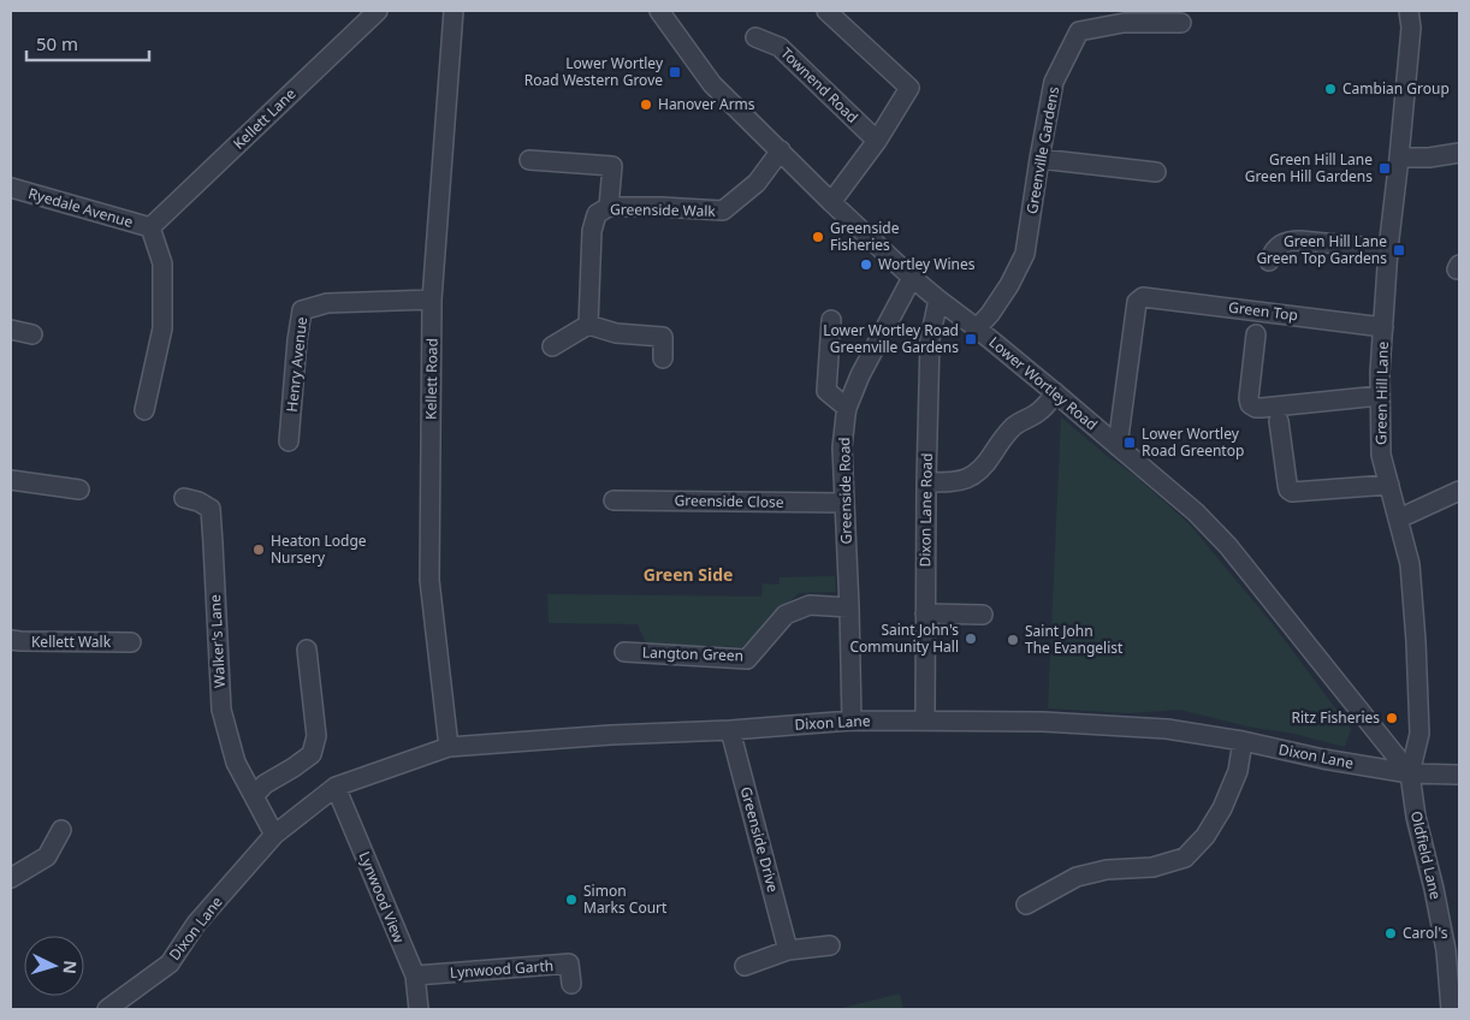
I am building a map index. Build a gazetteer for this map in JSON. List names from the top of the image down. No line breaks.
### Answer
{"streets":{"street":["Townend Road","Kellett Lane","Greenville Gardens","Ryedale Avenue","Greenside Walk","Green Top","Henry Avenue","Kellett Road","Lower Wortley Road","Green Hill Lane","Greenside Road","Greenside Close","Dixon Lane Road","Walker's Lane","Kellett Walk","Langton Green","Dixon Lane","Greenside Drive","Oldfield Lane","Lynwood View","Lynwood Garth"]},"crossings":[["Kellett Lane","Ryedale Avenue"],["Greenville Gardens","Lower Wortley Road"],["Greenside Walk","Lower Wortley Road"],["Green Top","Lower Wortley Road"],["Green Top","Green Hill Lane"],["Henry Avenue","Kellett Road"],["Kellett Road","Dixon Lane"],["Lower Wortley Road","Green Hill Lane"],["Lower Wortley Road","Greenside Road"],["Lower Wortley Road","Dixon Lane Road"],["Lower Wortley Road","Dixon Lane"],["Lower Wortley Road","Oldfield Lane"],["Green Hill Lane","Dixon Lane"],["Green Hill Lane","Oldfield Lane"],["Greenside Road","Greenside Close"],["Greenside Road","Langton Green"],["Greenside Road","Dixon Lane"],["Dixon Lane Road","Dixon Lane"],["Dixon Lane","Greenside Drive"],["Dixon Lane","Oldfield Lane"],["Dixon Lane","Lynwood View"],["Lynwood View","Lynwood Garth"]],"districts":["Green Side"],"places":{"transit":["Lower Wortley Road Western Grove","Green Hill Lane Green Hill Gardens","Green Hill Lane Green Top Gardens","Lower Wortley Road Greenville Gardens","Lower Wortley Road Greentop"],"other":["Cambian Group","Hanover Arms","Greenside Fisheries","Wortley Wines","Heaton Lodge Nursery","Saint John's Community Hall","Saint John The Evangelist","Ritz Fisheries","Simon Marks Court","Carol's"]},"scale_bar":"50 m","north":"right"}
